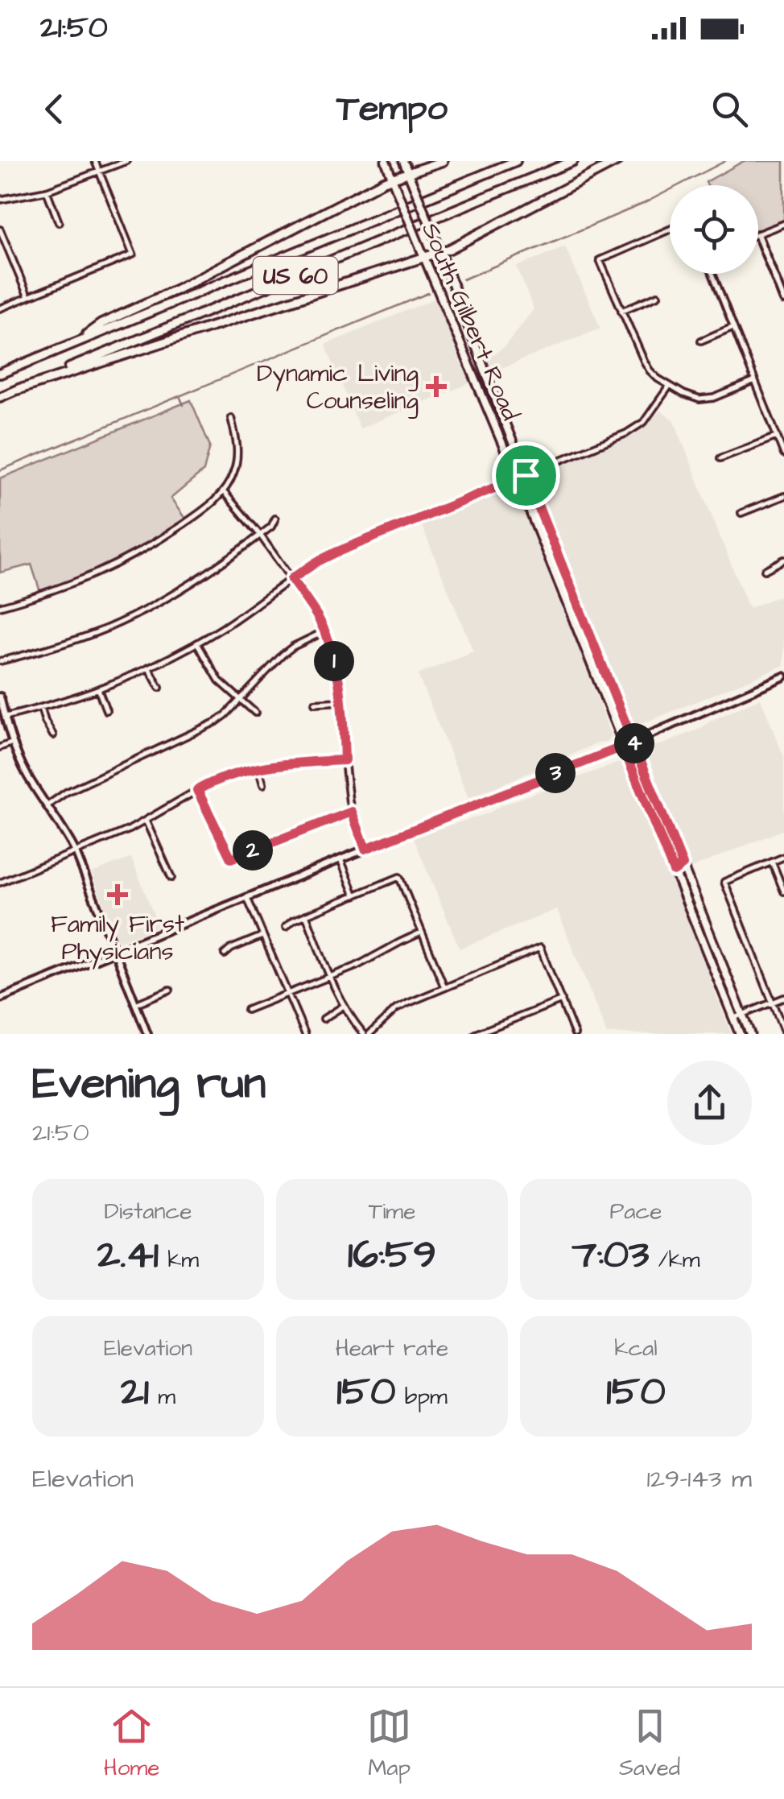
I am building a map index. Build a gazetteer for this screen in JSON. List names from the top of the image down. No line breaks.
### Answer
{"streets":{"highway":["US 60"],"main road":["South Gilbert Road"]},"places":{"health":["Dynamic Living Counseling","Family First Physicians"]},"page":{"status":"21:50","header":"Tempo","pins":["1","4","3","2"],"heading":["Evening run","21:50"],"stats":[["Distance","2.41 km"],["Time","16:59"],["Pace","7:03 /km"],["Elevation","21 m"],["Heart rate","150 bpm"],["kcal","150"]],"chart":["Elevation","129–143 m"],"tabs":["Home","Map","Saved"]}}
